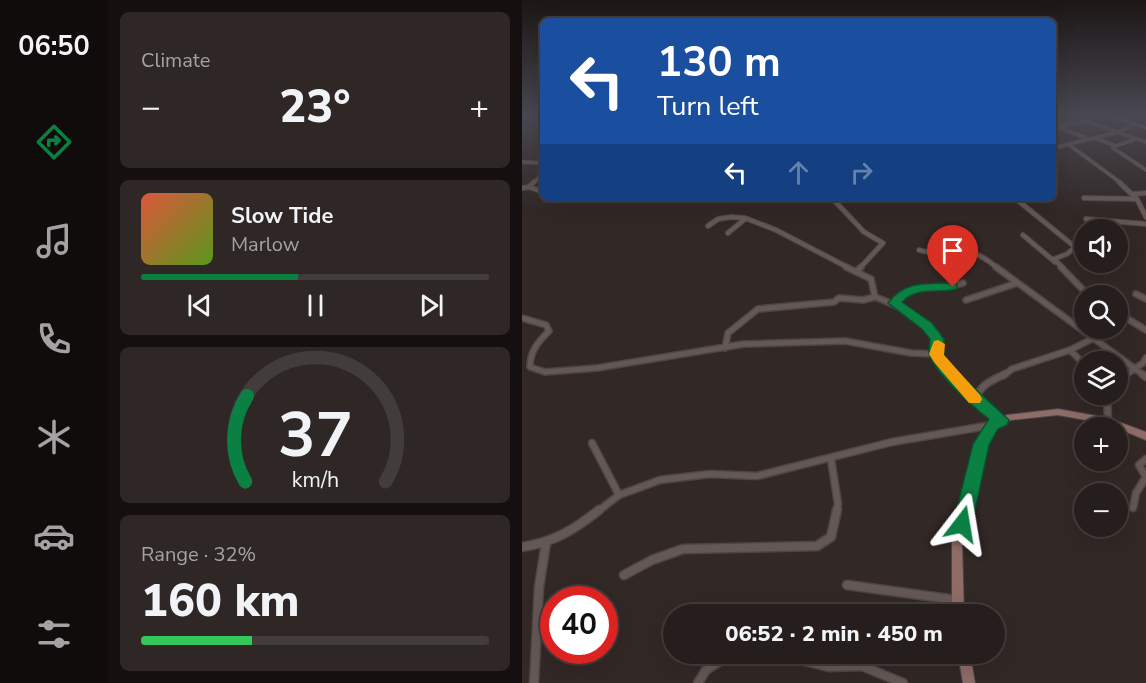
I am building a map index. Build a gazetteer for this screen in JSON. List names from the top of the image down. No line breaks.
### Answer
{"page":{"tabs":"06:50","tile":["Climate",["Range · 32%","160 km"]],"turn":["130 m","Turn left"],"heat":["−","23°","+"],"song":["Slow Tide","Marlow"],"map_buttons":["+","−"],"limit":"40","trip":"06:52 · 2 min · 450 m","gauge":["37","km/h"]}}
